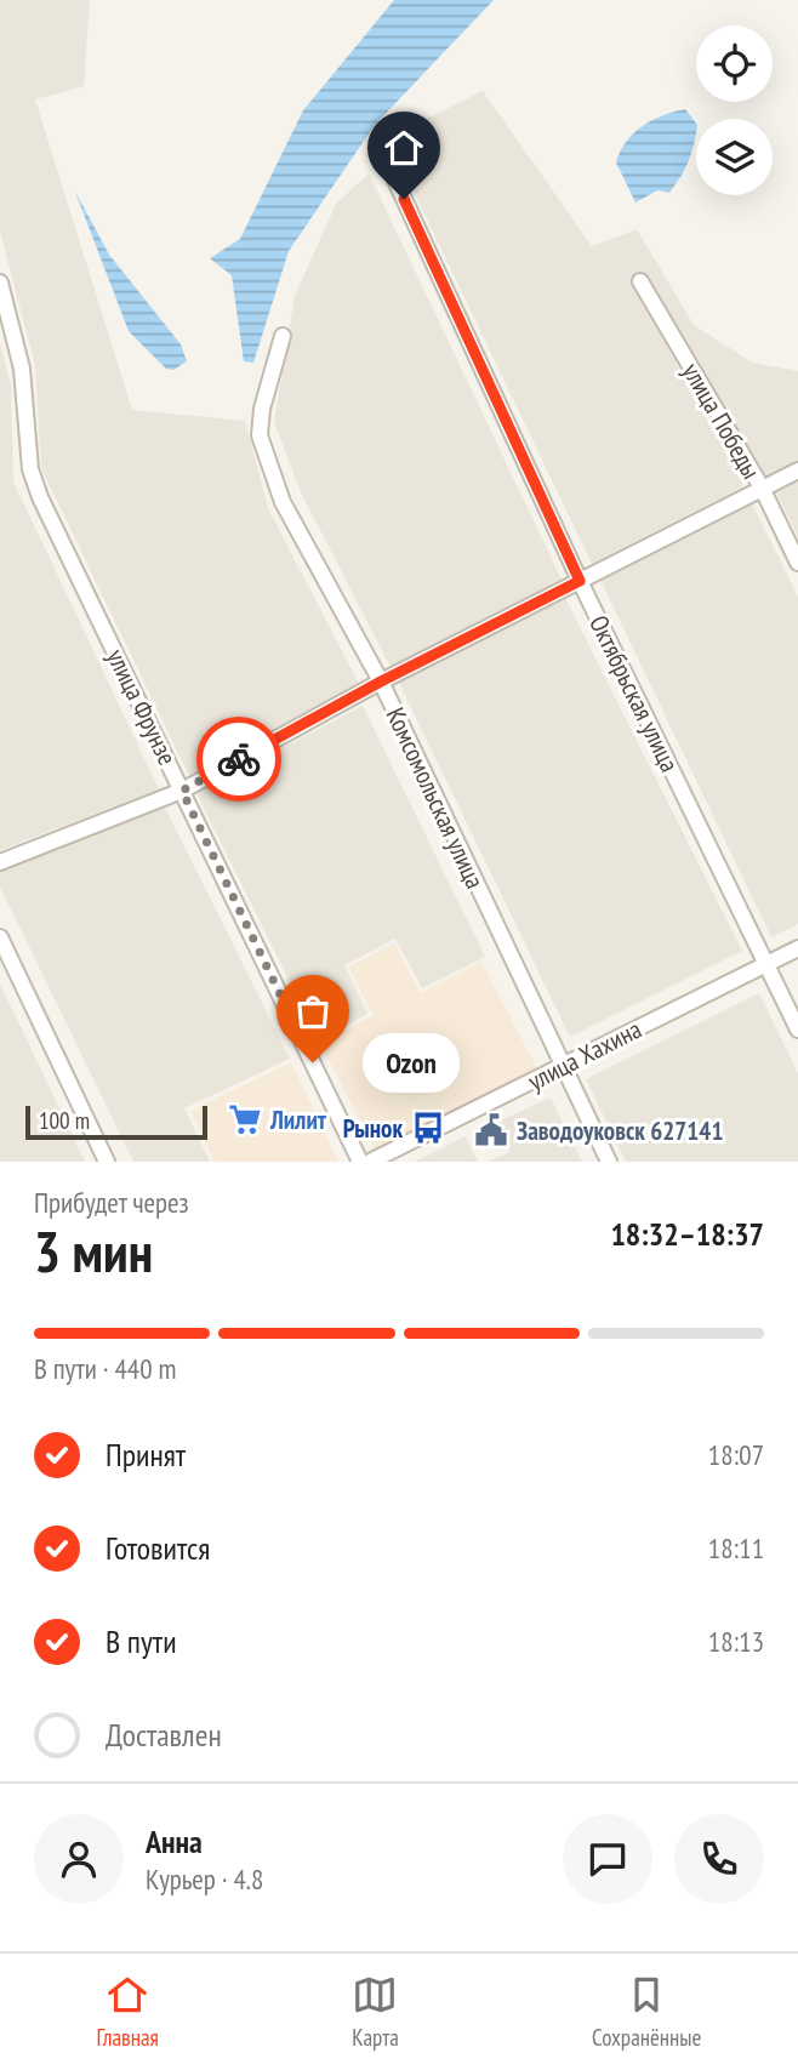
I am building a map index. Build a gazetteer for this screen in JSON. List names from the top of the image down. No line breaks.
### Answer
{"streets":{"street":["улица Победы","Октябрьская улица","улица Фрунзе","Комсомольская улица","улица Хахина"]},"crossings":[["Октябрьская улица","улица Хахина"],["Комсомольская улица","улица Хахина"]],"places":{"other":["Ozon"],"supermarket":["Лилит"],"bus stop":["Рынок"],"public building":["Заводоуковск 627141"]},"scale_bar":"100 m","page":{"bubble":"Ozon","scale":"100 m","heading":["3 мин","Прибудет через","18:32–18:37"],"panel":["Анна","Курьер · 4.8"],"bar":"В пути · 440 m","list":[["Принят","18:07"],["Готовится","18:11"],["В пути","18:13"],"Доставлен"],"tabs":["Главная","Карта","Сохранённые"]}}
